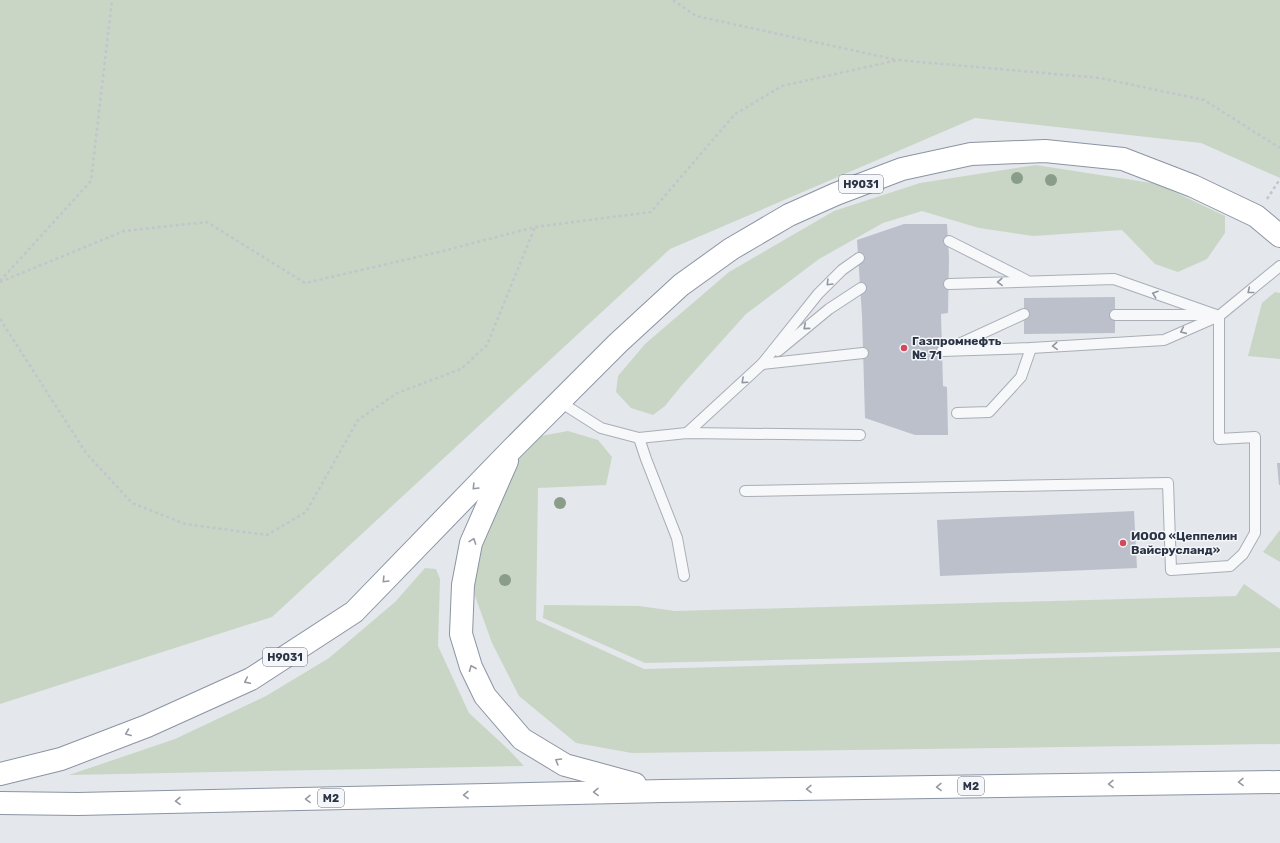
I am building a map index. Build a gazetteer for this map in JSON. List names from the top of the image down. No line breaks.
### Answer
{"streets":{"highway":["Н9031","М2"]},"crossings":[["Н9031","М2"]],"places":["Газпромнефть № 71","ИООО «Цеппелин Вайсрусланд»"]}
